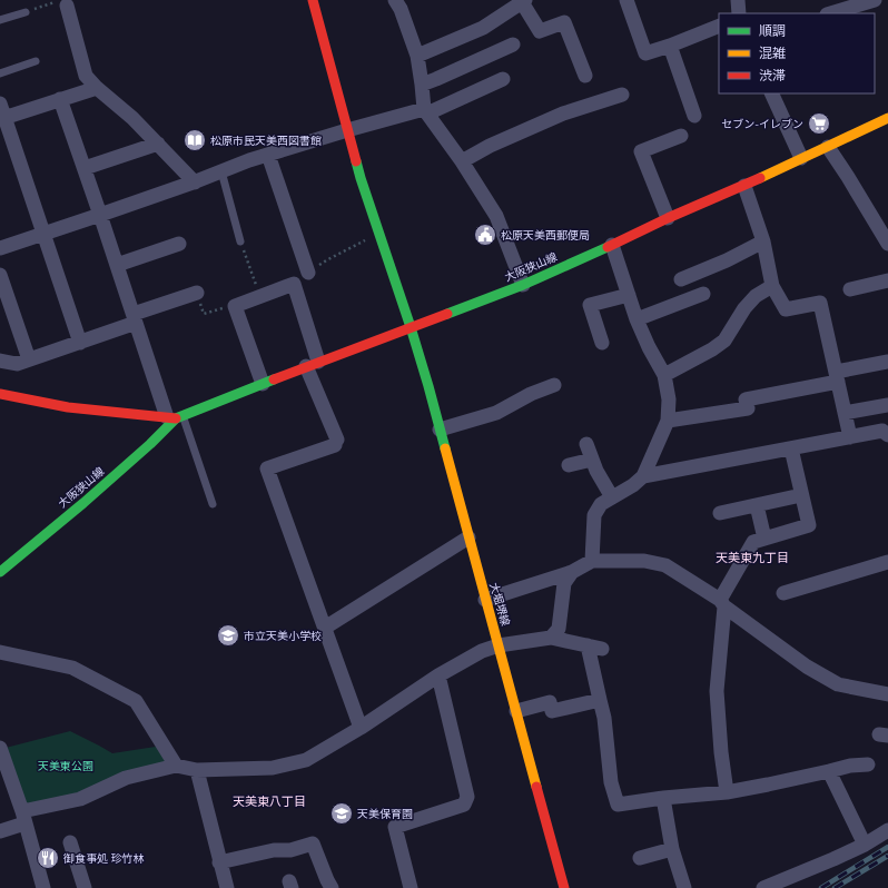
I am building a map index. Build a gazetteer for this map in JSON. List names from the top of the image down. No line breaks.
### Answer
{"streets":{"main road":["大阪狭山線","大堀堺線"]},"crossings":[["大阪狭山線","大堀堺線"]],"districts":["天美東九丁目","天美東八丁目"],"parks":["天美東公園"],"places":{"supermarket":["セブン-イレブン"],"library":["松原市民天美西図書館"],"public building":["松原天美西郵便局"],"school or university":["市立天美小学校","天美保育園"],"restaurant":["御食事処 珍竹林"]},"legend":["順調","混雑","渋滞"]}
